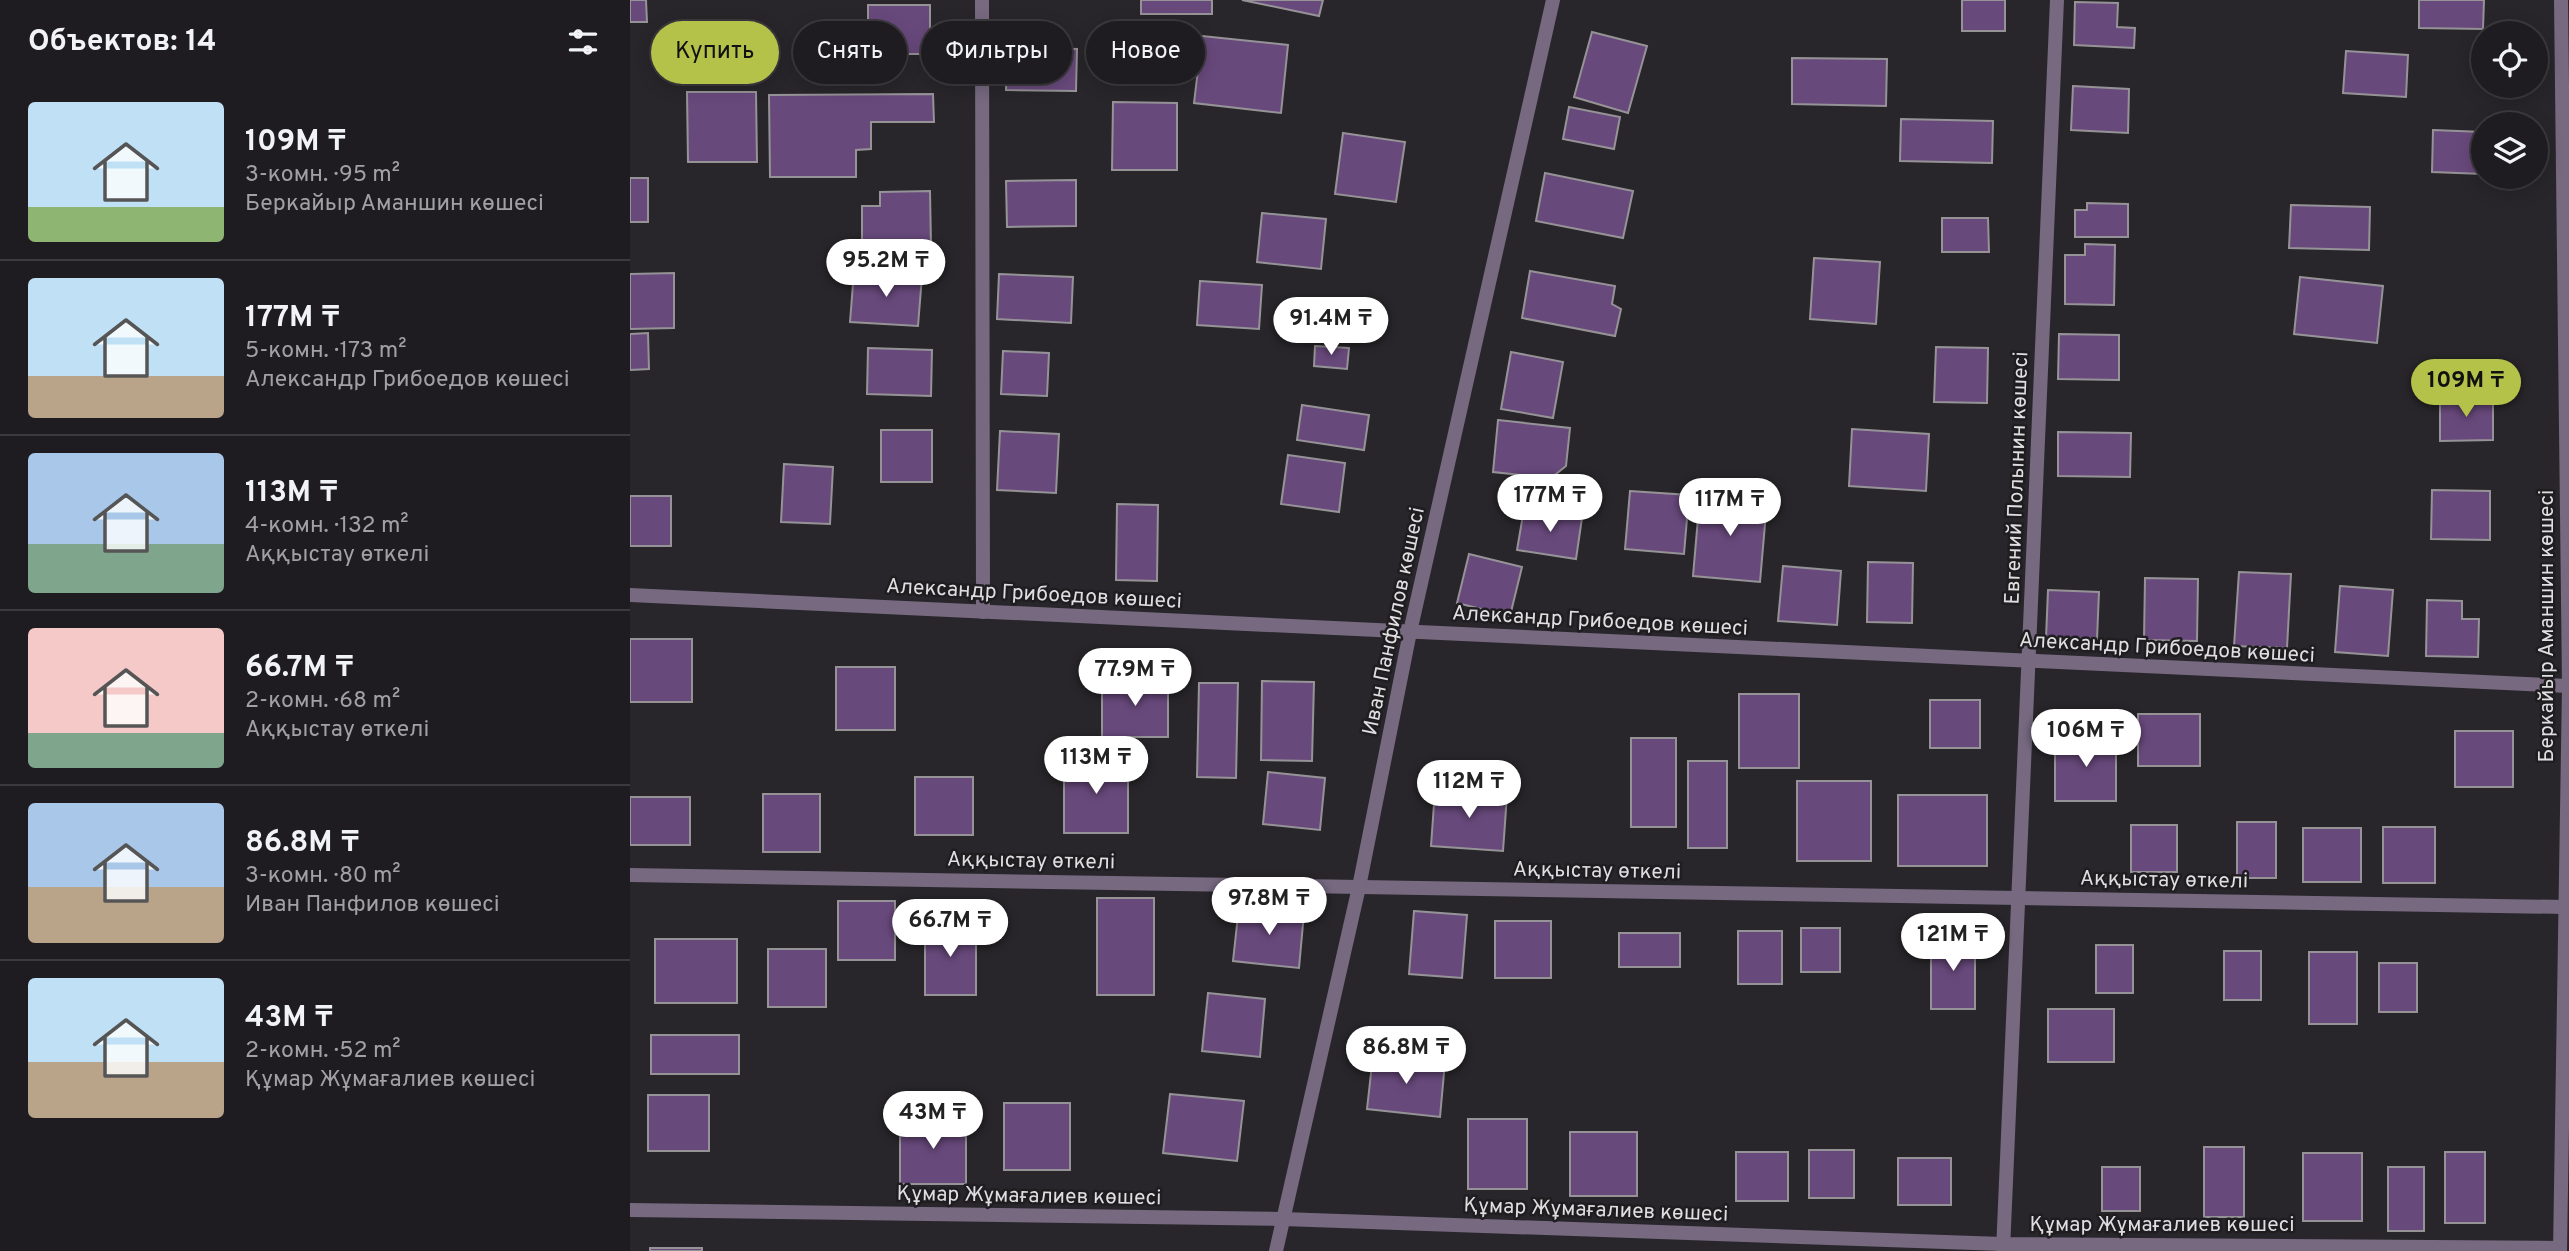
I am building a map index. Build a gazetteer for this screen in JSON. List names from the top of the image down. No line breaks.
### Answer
{"streets":{"street":["Евгений Полынин көшесі","Александр Грибоедов көшесі","Иван Панфилов көшесі","Беркайыр Аманшин көшесі","Аққыстау өткелі","Құмар Жұмағалиев көшесі"]},"crossings":[["Евгений Полынин көшесі","Александр Грибоедов көшесі"],["Евгений Полынин көшесі","Аққыстау өткелі"],["Евгений Полынин көшесі","Құмар Жұмағалиев көшесі"],["Александр Грибоедов көшесі","Иван Панфилов көшесі"],["Александр Грибоедов көшесі","Беркайыр Аманшин көшесі"],["Иван Панфилов көшесі","Аққыстау өткелі"],["Иван Панфилов көшесі","Құмар Жұмағалиев көшесі"],["Беркайыр Аманшин көшесі","Аққыстау өткелі"],["Беркайыр Аманшин көшесі","Құмар Жұмағалиев көшесі"]],"page":{"heading":"Объектов: 14","chip":["Купить","Снять","Фильтры","Новое"],"list":[{"name":"109M ₸","note":"3-комн. · 95 m² · Беркайыр Аманшин көшесі"},{"name":"177M ₸","note":"5-комн. · 173 m² · Александр Грибоедов көшесі"},{"name":"113M ₸","note":"4-комн. · 132 m² · Аққыстау өткелі"},{"name":"66.7M ₸","note":"2-комн. · 68 m² · Аққыстау өткелі"},{"name":"86.8M ₸","note":"3-комн. · 80 m² · Иван Панфилов көшесі"},{"name":"43M ₸","note":"2-комн. · 52 m² · Құмар Жұмағалиев көшесі"}],"price":["95.2M ₸","91.4M ₸","109M ₸","177M ₸","117M ₸","77.9M ₸","106M ₸","113M ₸","112M ₸","97.8M ₸","66.7M ₸","121M ₸","86.8M ₸","43M ₸"]}}
